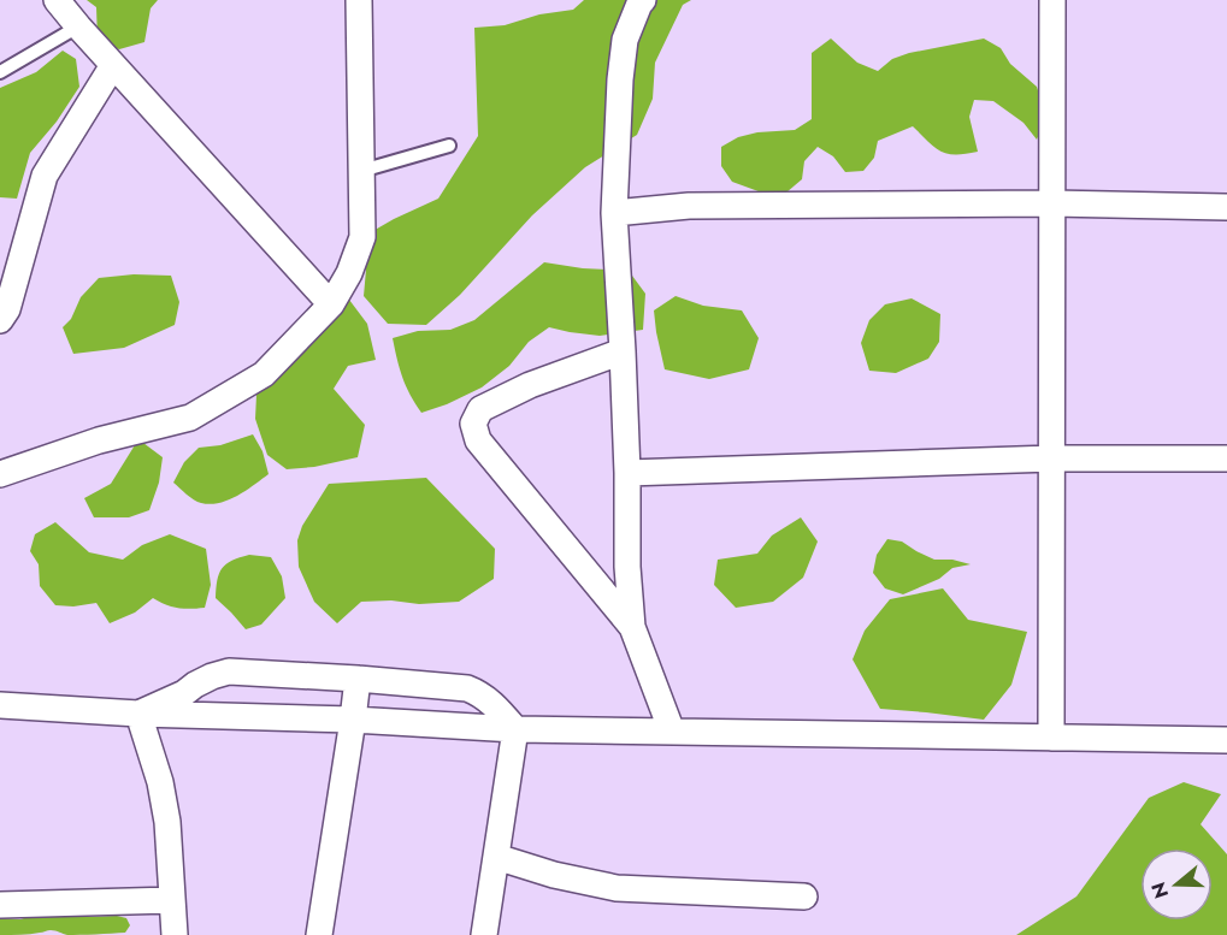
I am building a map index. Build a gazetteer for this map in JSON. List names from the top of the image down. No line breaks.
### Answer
{"north":"left"}
